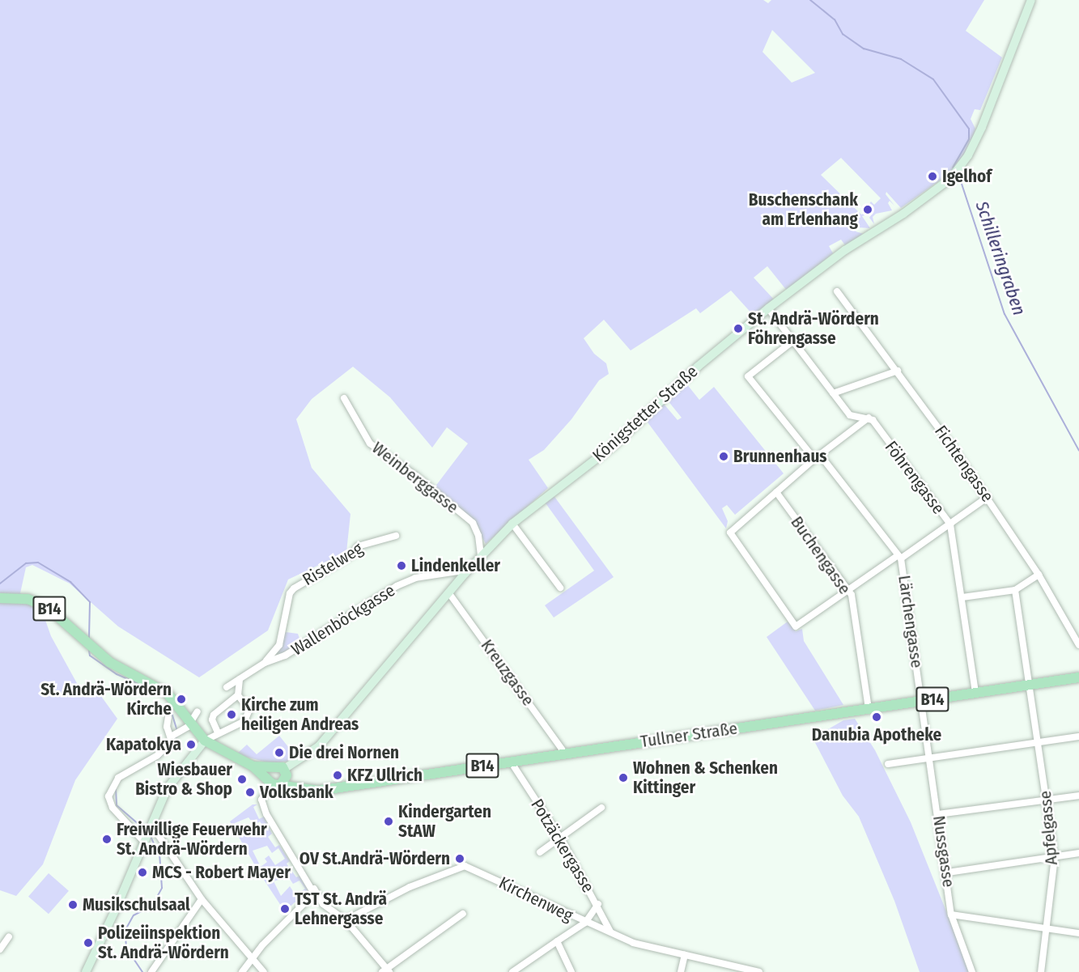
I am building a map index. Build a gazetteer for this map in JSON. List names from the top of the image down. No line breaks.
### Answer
{"streets":{"main road":["Königstetter Straße","B14","Tullner Straße"],"street":["Fichtengasse","Weinberggasse","Föhrengasse","Buchengasse","Ristelweg","Wallenböckgasse","Lärchengasse","Kreuzgasse","Apfelgasse","Potzäckergasse","Nussgasse","Kirchenweg"]},"crossings":[["Königstetter Straße","Weinberggasse"],["Königstetter Straße","B14"],["Königstetter Straße","Wallenböckgasse"],["Königstetter Straße","Kreuzgasse"],["Königstetter Straße","Tullner Straße"],["Föhrengasse","Tullner Straße"],["Buchengasse","Tullner Straße"],["Ristelweg","Wallenböckgasse"],["B14","Tullner Straße"],["Lärchengasse","Tullner Straße"],["Lärchengasse","Nussgasse"],["Kreuzgasse","Tullner Straße"],["Tullner Straße","Apfelgasse"],["Tullner Straße","Potzäckergasse"],["Potzäckergasse","Kirchenweg"]],"water":["Schilleringraben"],"places":["Igelhof","Buschenschank am Erlenhang","St. Andrä-Wördern Föhrengasse","Brunnenhaus","Lindenkeller","St. Andrä-Wördern Kirche","Kirche zum heiligen Andreas","Danubia Apotheke","Kapatokya","Die drei Nornen","KFZ Ullrich","Wohnen & Schenken Kittinger","Wiesbauer Bistro & Shop","Volksbank","Kindergarten StAW","Freiwillige Feuerwehr St. Andrä-Wördern","OV St.Andrä-Wördern","MCS - Robert Mayer","Musikschulsaal","TST St. Andrä Lehnergasse","Polizeiinspektion St. Andrä-Wördern"]}
